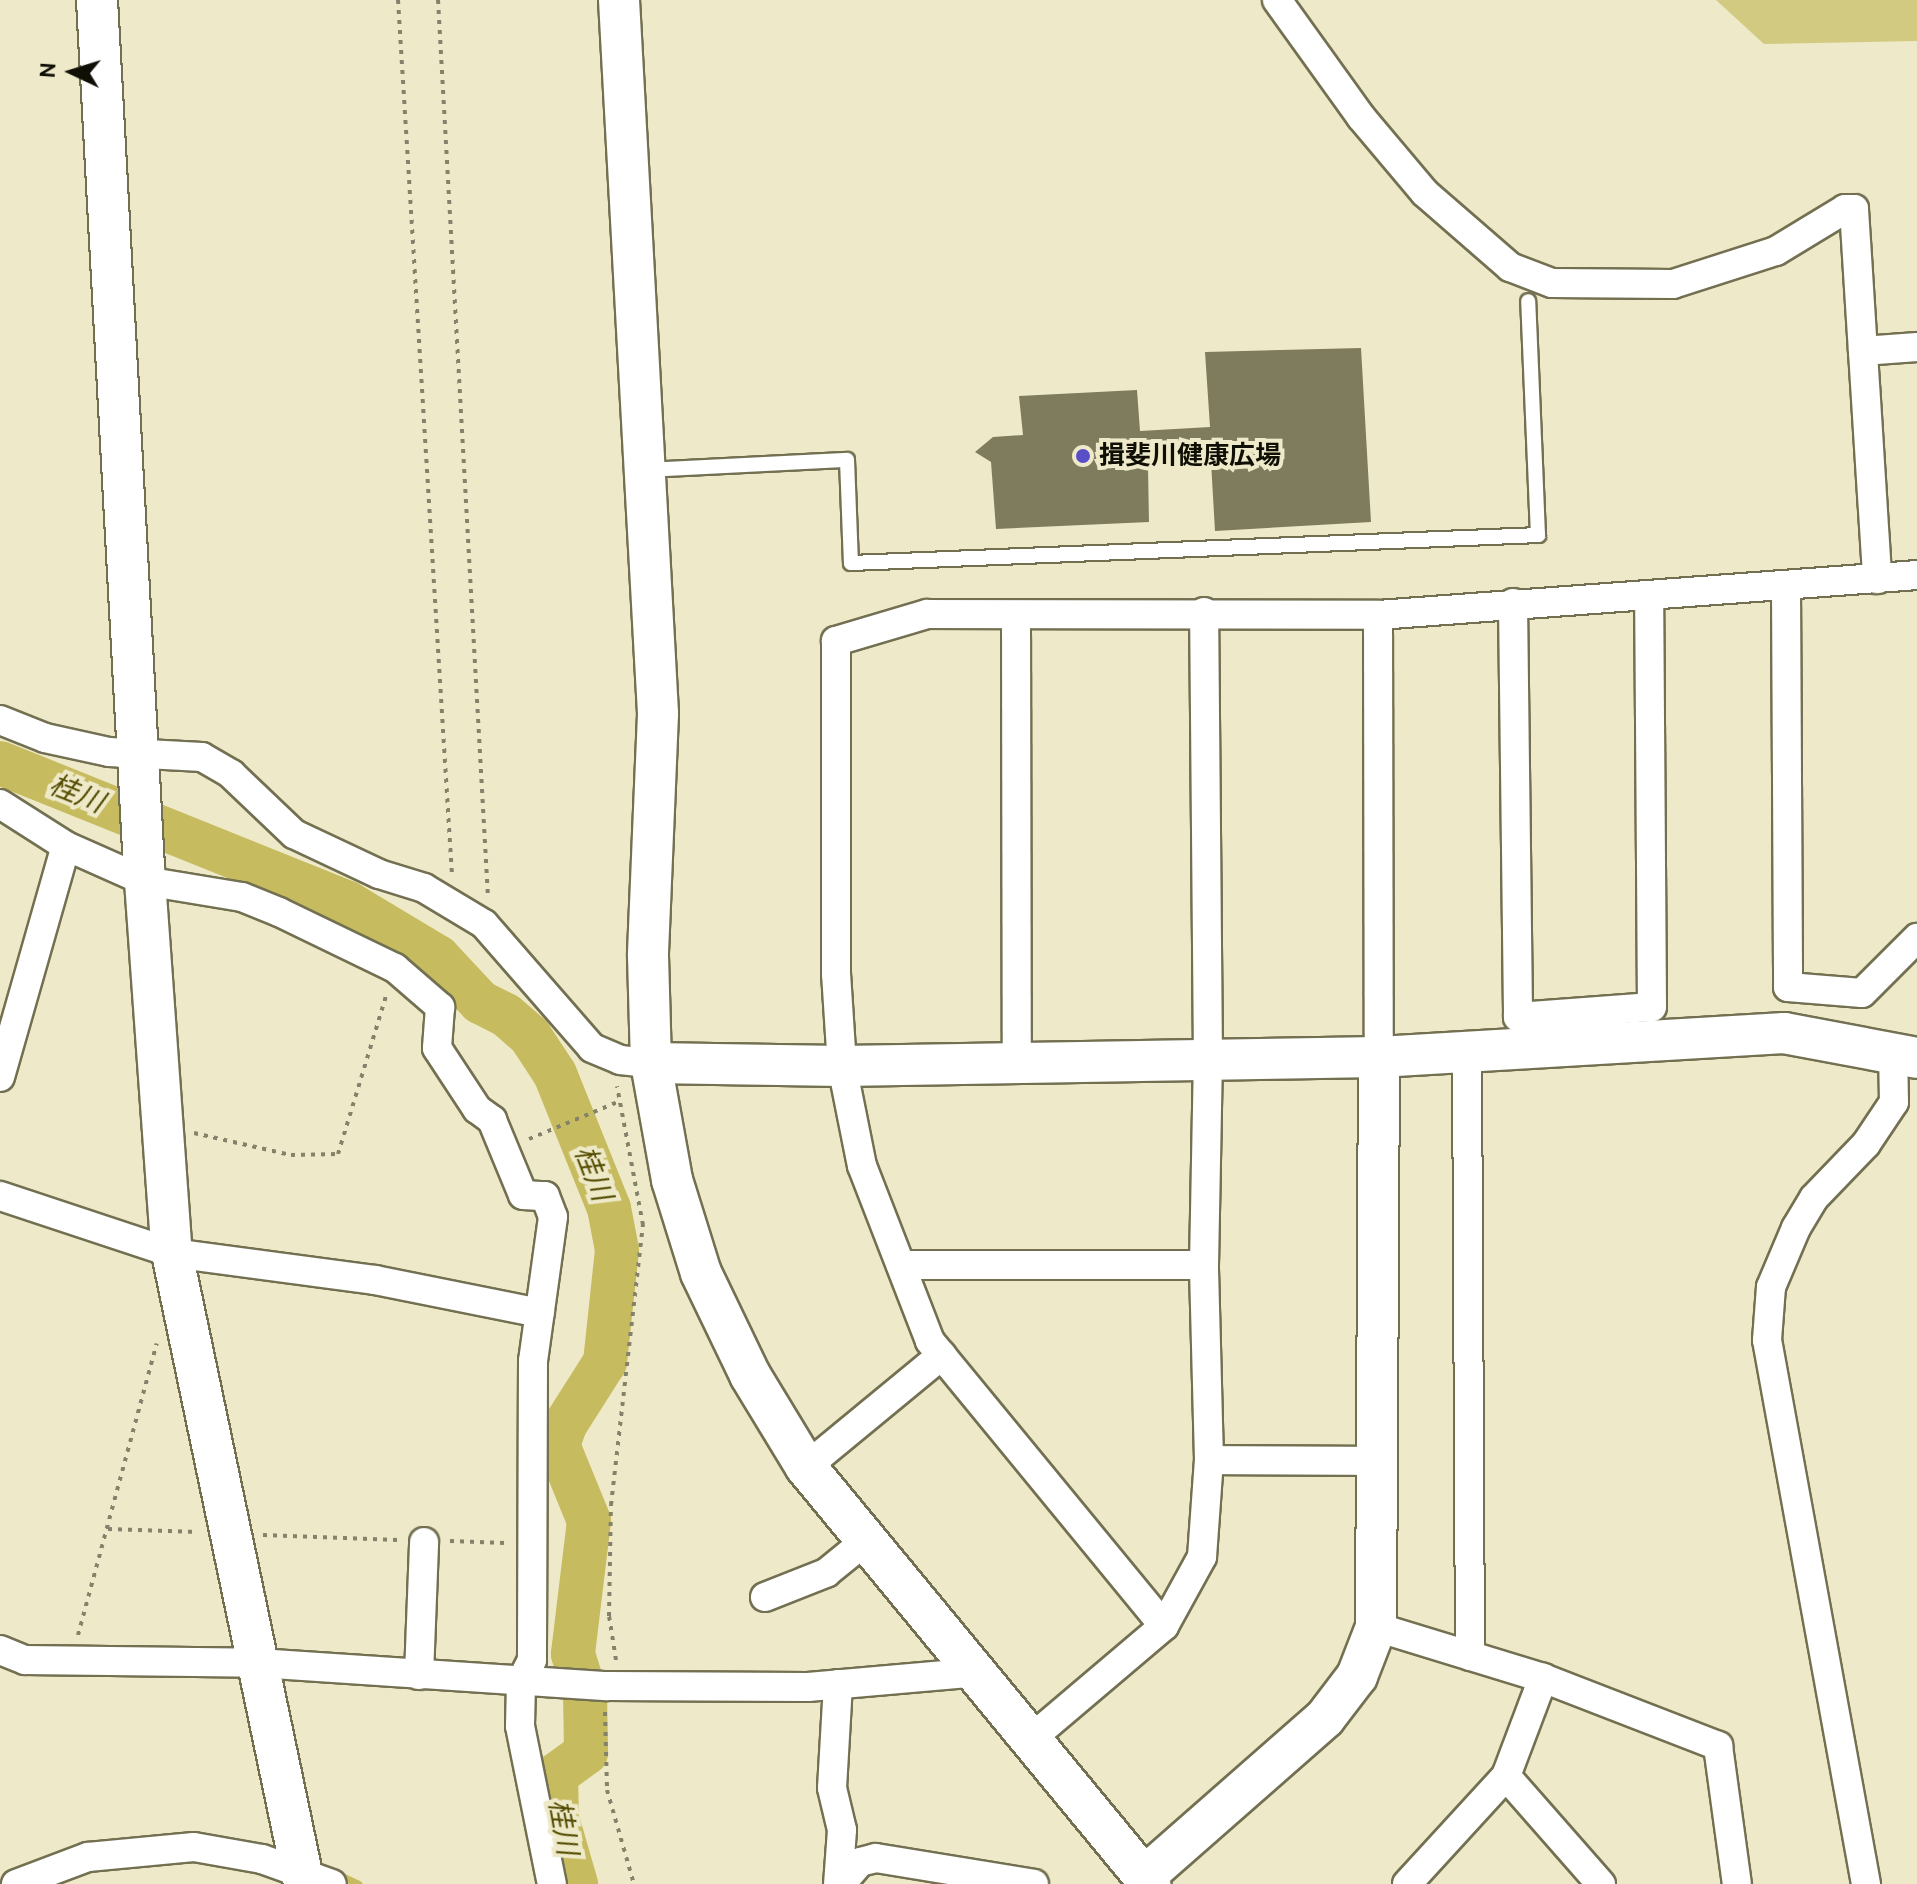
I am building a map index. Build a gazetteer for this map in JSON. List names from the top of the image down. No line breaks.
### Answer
{"water":["桂川"],"places":["揖斐川健康広場"],"north":"left"}
